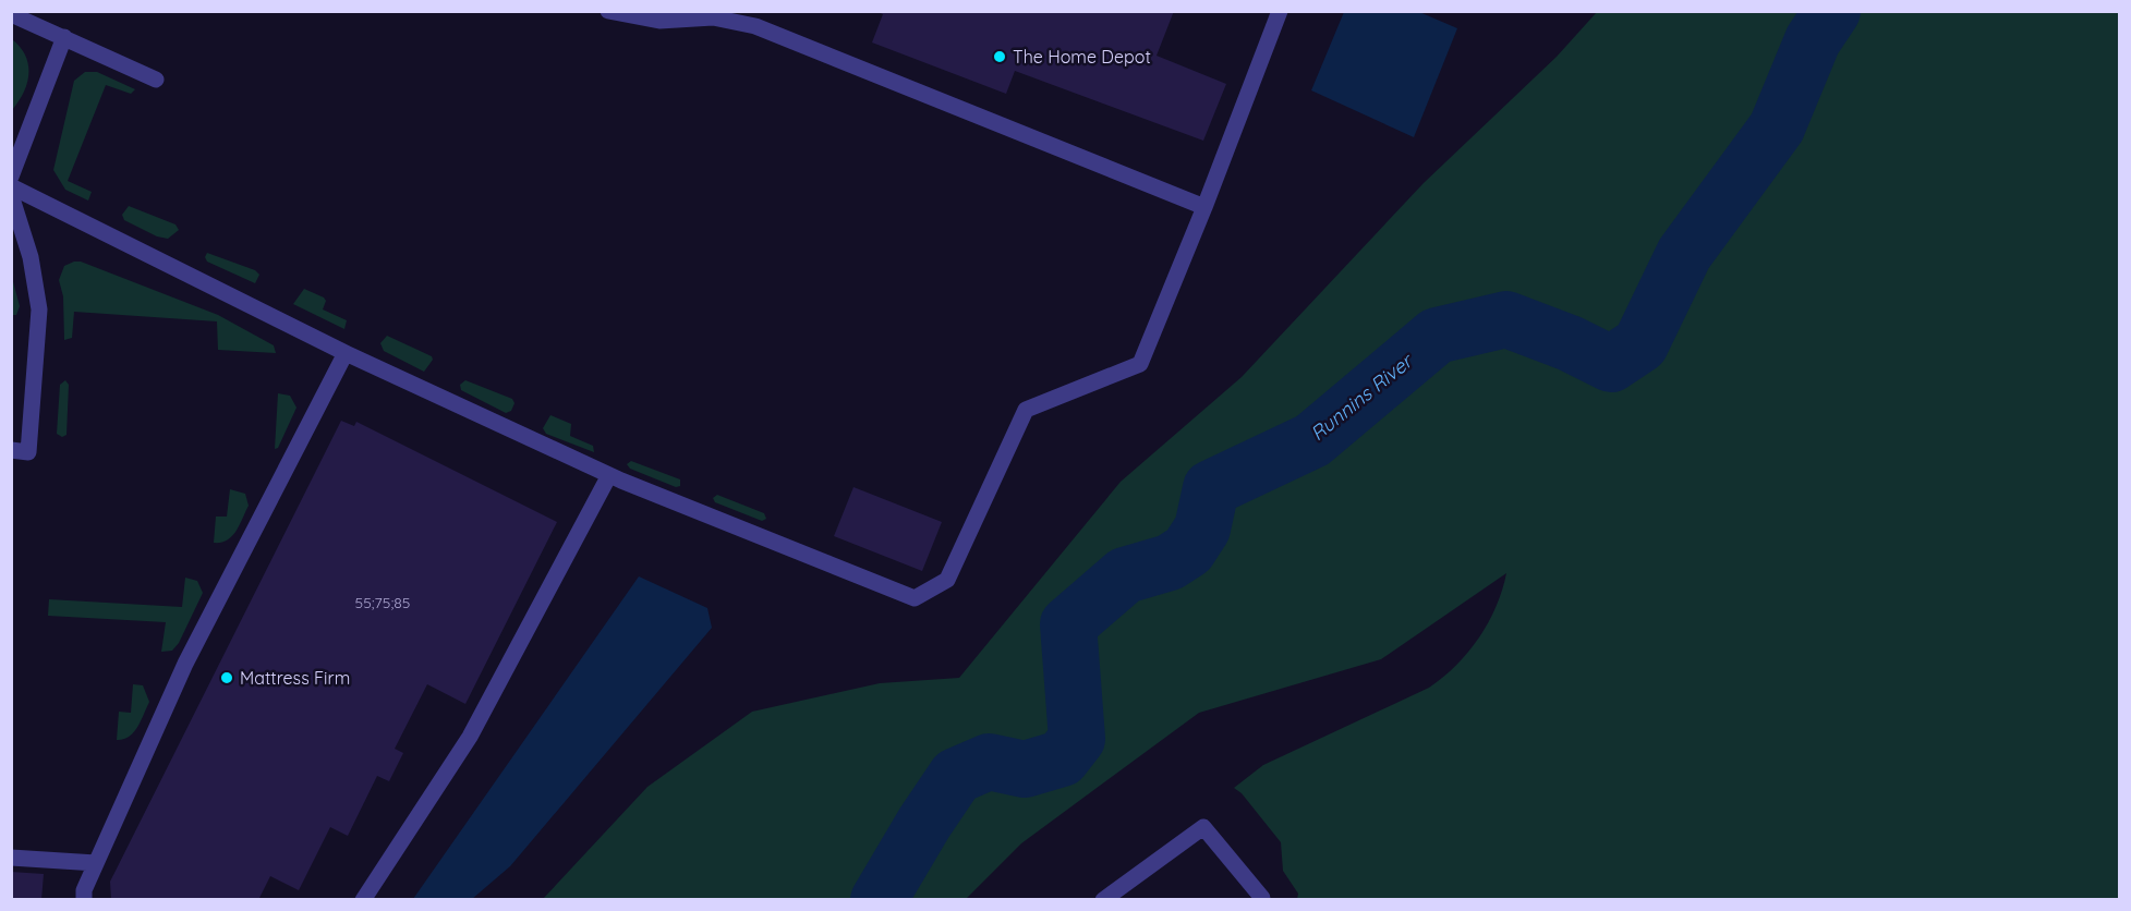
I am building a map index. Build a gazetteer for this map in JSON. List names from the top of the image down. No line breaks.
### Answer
{"water":["Runnins River"],"places":["The Home Depot","Mattress Firm"],"house_numbers":["55;75;85"]}
